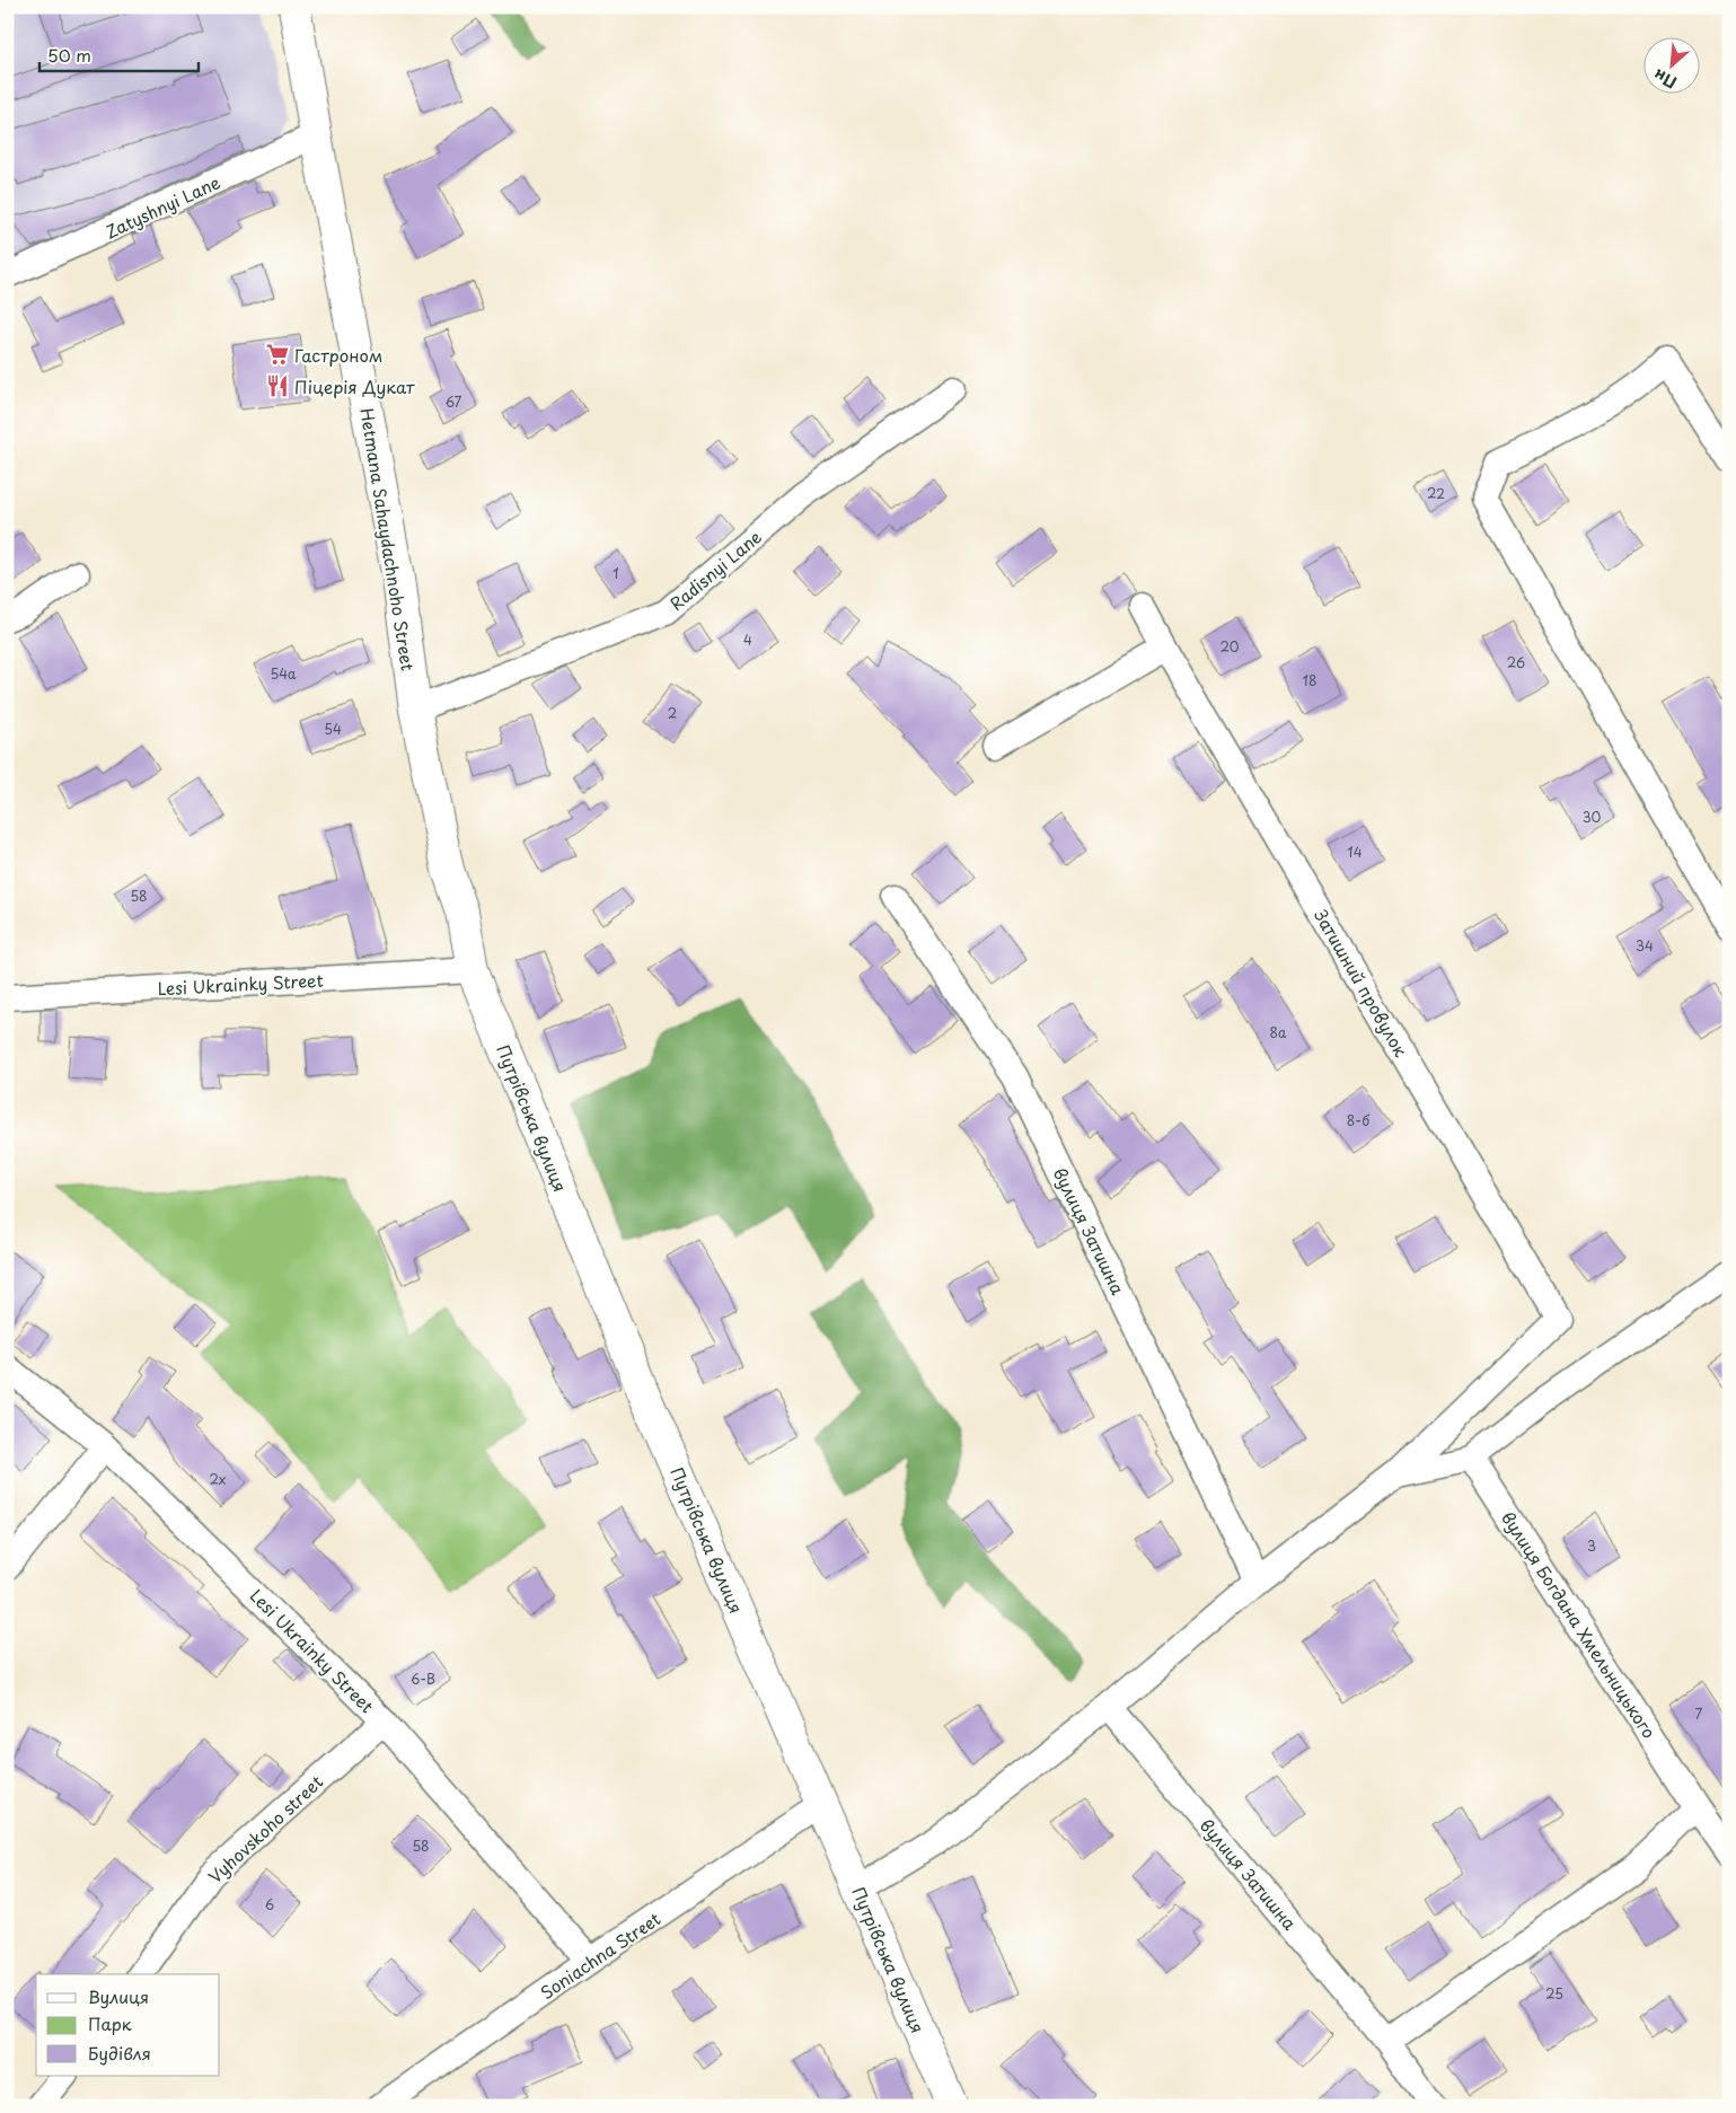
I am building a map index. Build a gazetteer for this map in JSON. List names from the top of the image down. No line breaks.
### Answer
{"streets":{"main road":["Hetmana Sahaydachnoho Street","Путрівська вулиця"],"street":["Zatyshnyi Lane","Radisnyi Lane","Затишний провулок","Lesi Ukrainky Street","вулиця Затишна","вулиця Богдана Хмельницького","Vyhovskoho street","Soniachna Street"]},"crossings":[["Zatyshnyi Lane","Hetmana Sahaydachnoho Street"],["Hetmana Sahaydachnoho Street","Radisnyi Lane"],["Hetmana Sahaydachnoho Street","Lesi Ukrainky Street"],["Hetmana Sahaydachnoho Street","Путрівська вулиця"],["Lesi Ukrainky Street","Путрівська вулиця"],["Lesi Ukrainky Street","Vyhovskoho street"],["Lesi Ukrainky Street","Soniachna Street"],["Путрівська вулиця","Soniachna Street"]],"places":{"supermarket":["Гастроном"],"restaurant":["Піцерія Дукат"]},"house_numbers":["67","22","1","4","20","26","54а","18","2","54","30","14","58","34","8а","8-б","2х","3","6-В","7","58","6","25"],"legend":["Вулиця","Парк","Будівля"],"scale_bar":"50 m","north":"bottom left"}
